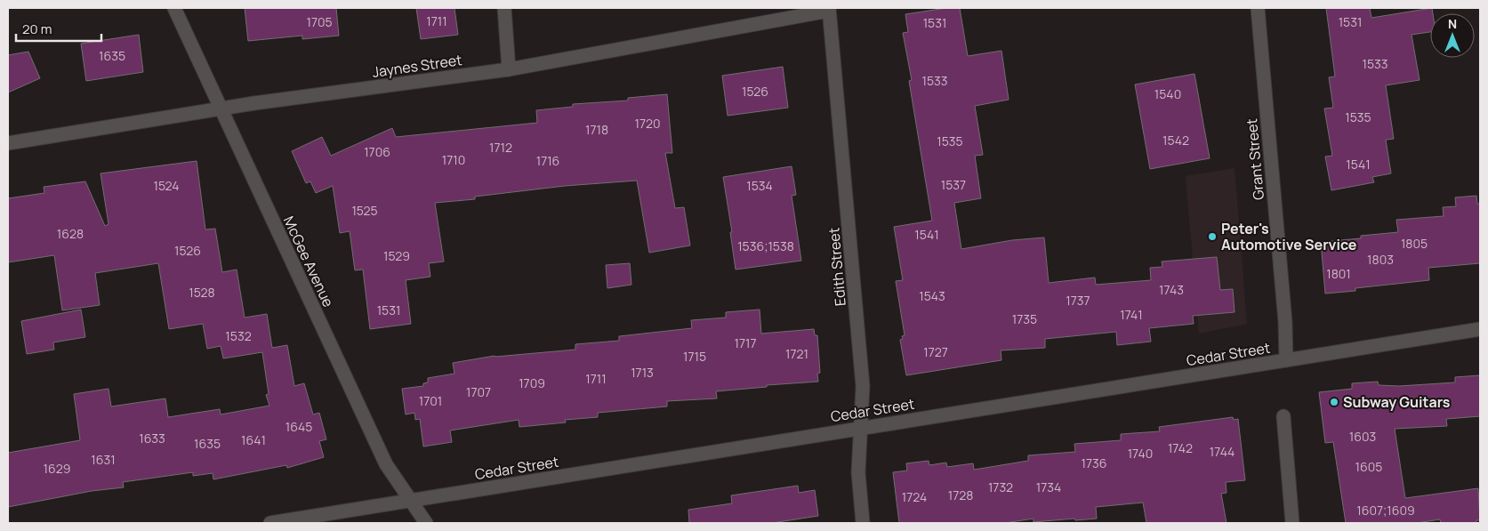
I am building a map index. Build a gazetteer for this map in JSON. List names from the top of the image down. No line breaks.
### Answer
{"streets":{"street":["Jaynes Street","Grant Street","McGee Avenue","Edith Street","Cedar Street"]},"crossings":[["Jaynes Street","McGee Avenue"],["Jaynes Street","Edith Street"],["Grant Street","Cedar Street"],["McGee Avenue","Cedar Street"],["Edith Street","Cedar Street"]],"places":["Peter's Automotive Service","Subway Guitars"],"house_numbers":["1711","1705","1531","1531","1635","1533","1533","1526","1540","1535","1720","1718","1542","1535","1712","1706","1710","1716","1541","1537","1524","1534","1525","1628","1541","1805","1536;1538","1526","1529","1803","1801","1743","1528","1543","1737","1531","1741","1735","1532","1717","1727","1721","1715","1713","1711","1709","1707","1701","1645","1603","1633","1641","1635","1742","1744","1740","1631","1736","1605","1629","1732","1734","1728","1724","1607;1609"],"scale_bar":"20 m","north":"top"}
